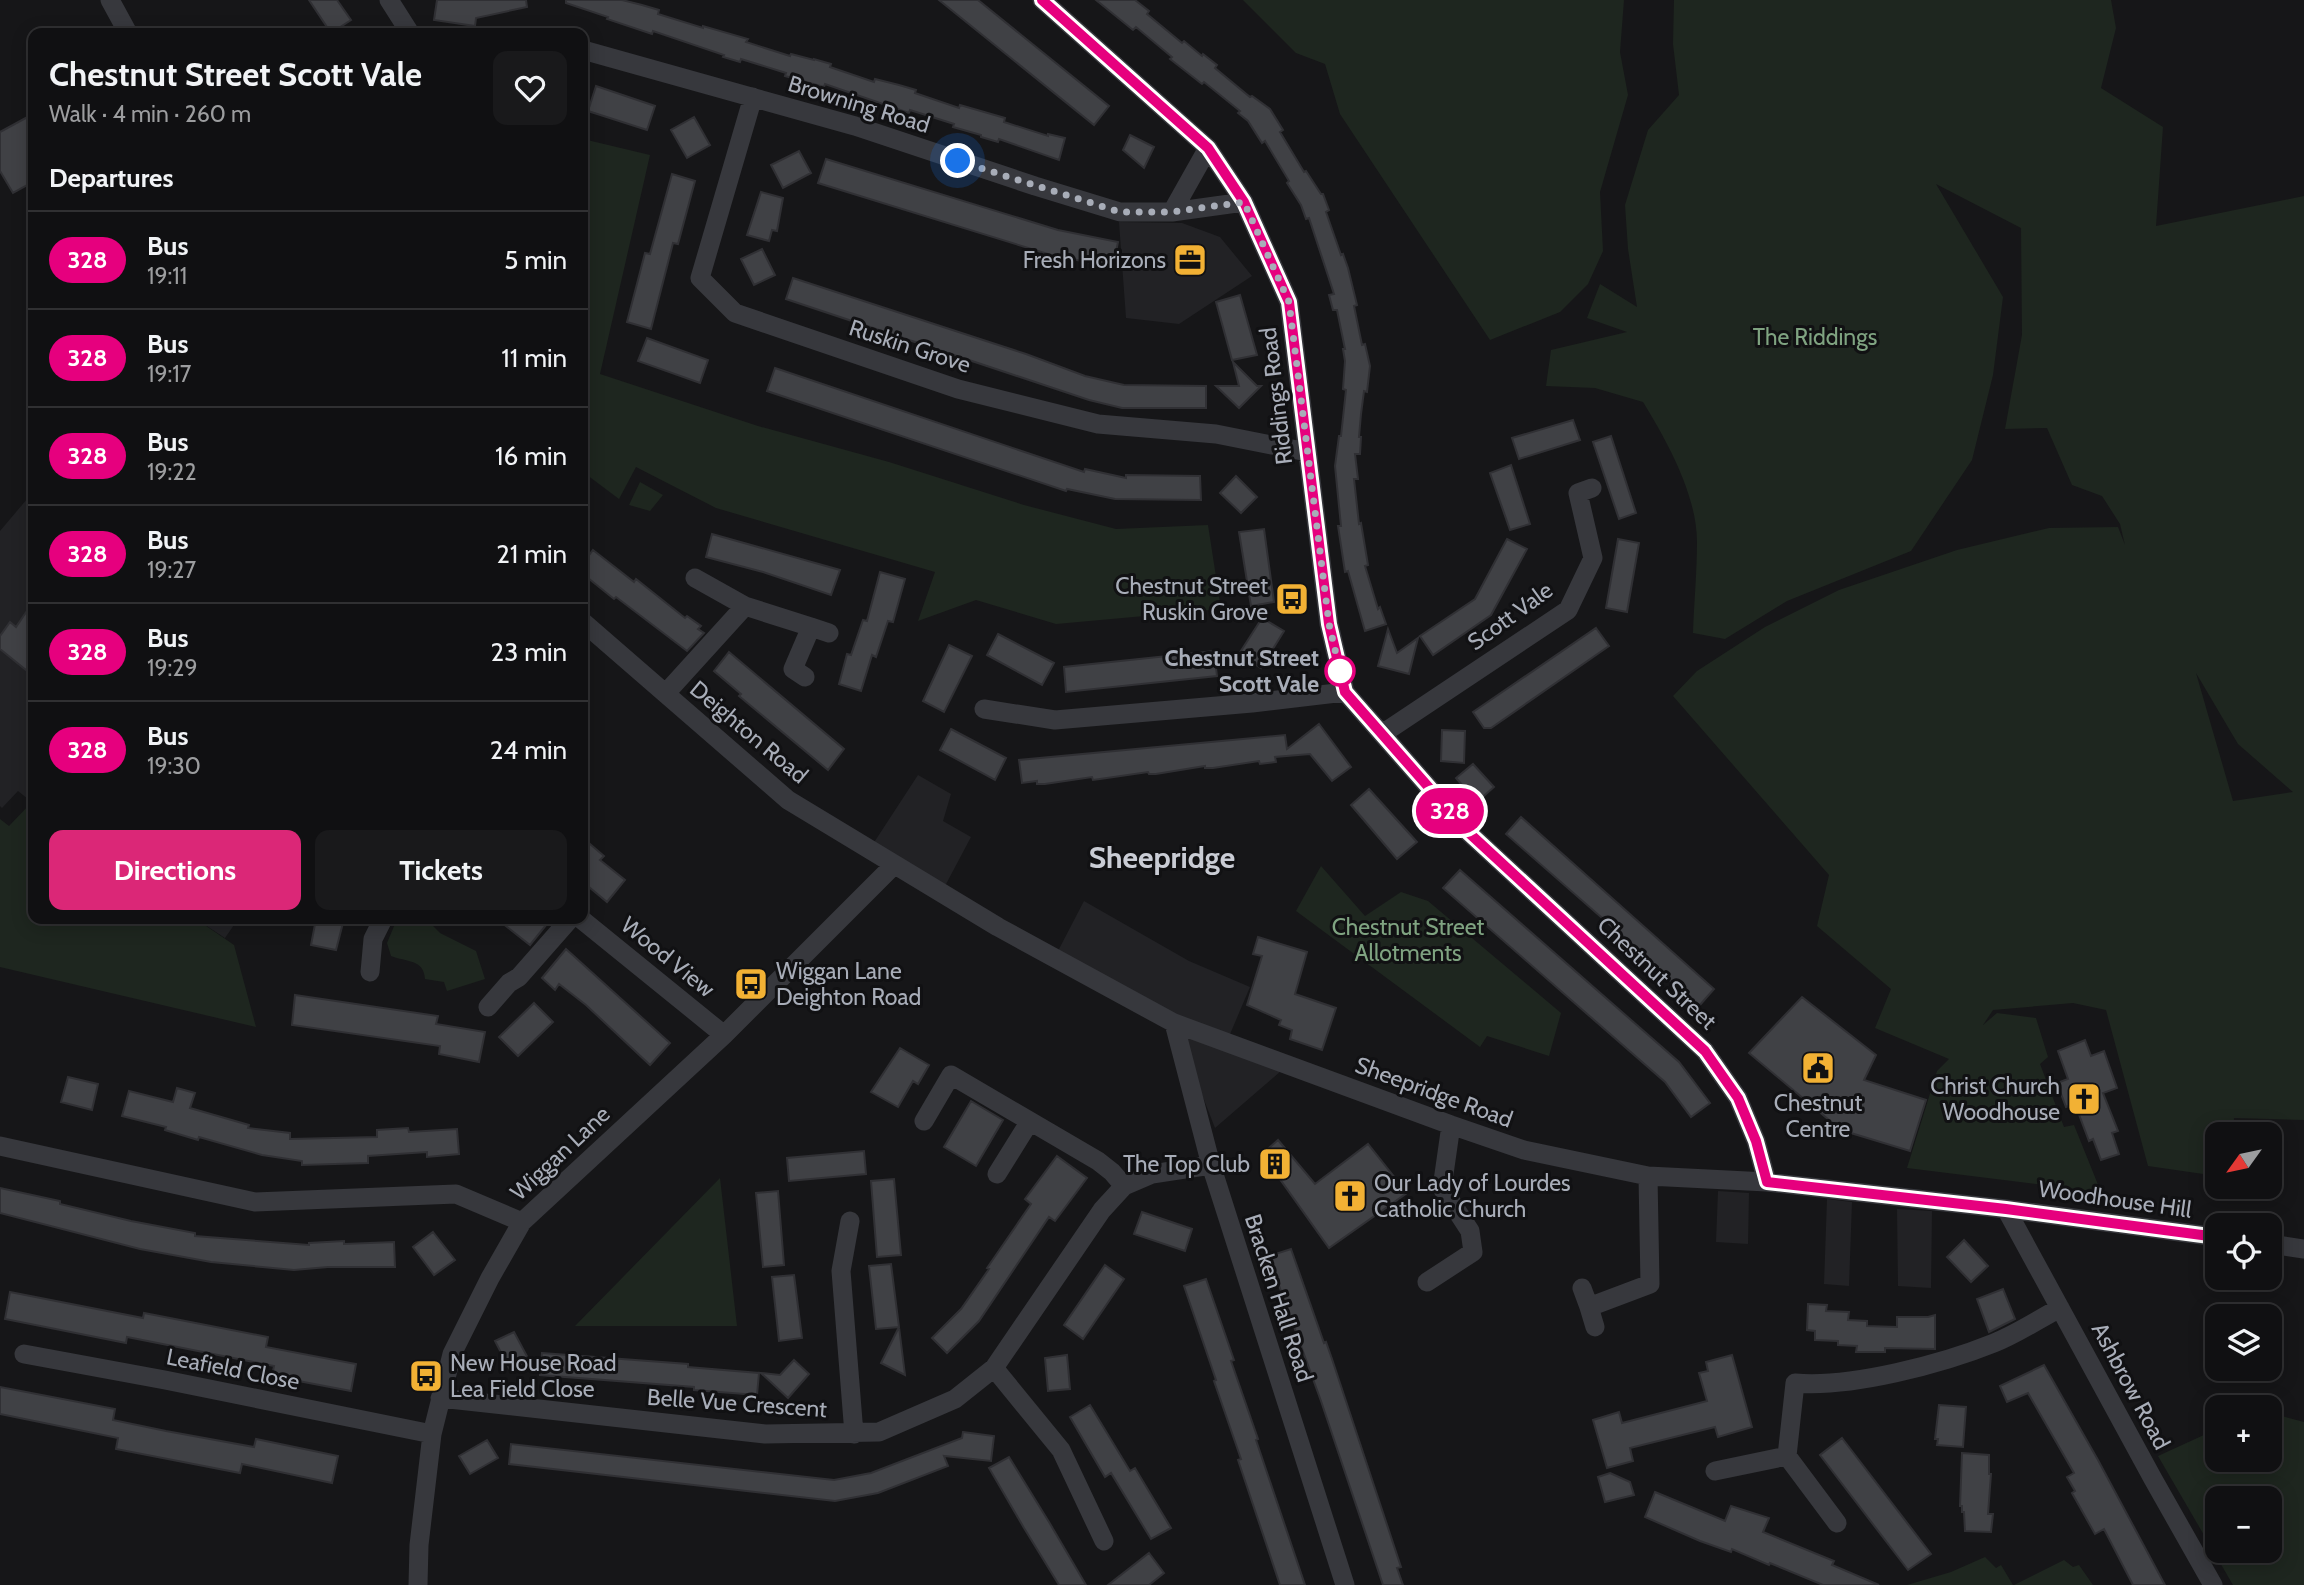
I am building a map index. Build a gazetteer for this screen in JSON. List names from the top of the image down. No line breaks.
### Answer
{"streets":{"street":["Browning Road","Ruskin Grove","Riddings Road","Scott Vale","Deighton Road","Wood View","Chestnut Street","Sheepridge Road","Wiggan Lane","Woodhouse Hill","Bracken Hall Road","Leafield Close","Ashbrow Road","Belle Vue Crescent"]},"crossings":[["Browning Road","Ruskin Grove"],["Browning Road","Riddings Road"],["Ruskin Grove","Riddings Road"],["Riddings Road","Scott Vale"],["Riddings Road","Chestnut Street"],["Deighton Road","Sheepridge Road"],["Deighton Road","Wiggan Lane"],["Wood View","Wiggan Lane"],["Chestnut Street","Sheepridge Road"],["Sheepridge Road","Wiggan Lane"],["Sheepridge Road","Woodhouse Hill"],["Sheepridge Road","Bracken Hall Road"],["Sheepridge Road","Ashbrow Road"],["Woodhouse Hill","Ashbrow Road"],["Bracken Hall Road","Belle Vue Crescent"]],"districts":["Sheepridge"],"parks":["The Riddings","Chestnut Street Allotments"],"places":{"office":["Fresh Horizons"],"bus stop":["Chestnut Street Ruskin Grove","Wiggan Lane Deighton Road","New House Road Lea Field Close"],"other":["Chestnut Street Scott Vale"],"public building":["Chestnut Centre"],"church":["Christ Church Woodhouse","Our Lady of Lourdes Catholic Church"],"building":["The Top Club"]},"lines":["bus line 328"],"north":"bottom left","page":{"on_map":"328","heading":[["Chestnut Street Scott Vale","Walk · 4 min · 260 m"],"Departures"],"list":[{"mark":"328","name":"Bus","note":"19:11","value":"5 min"},{"mark":"328","name":"Bus","note":"19:17","value":"11 min"},{"mark":"328","name":"Bus","note":"19:22","value":"16 min"},{"mark":"328","name":"Bus","note":"19:27","value":"21 min"},{"mark":"328","name":"Bus","note":"19:29","value":"23 min"},{"mark":"328","name":"Bus","note":"19:30","value":"24 min"}],"buttons":["Directions","Tickets"],"map_buttons":["+","−"]}}
